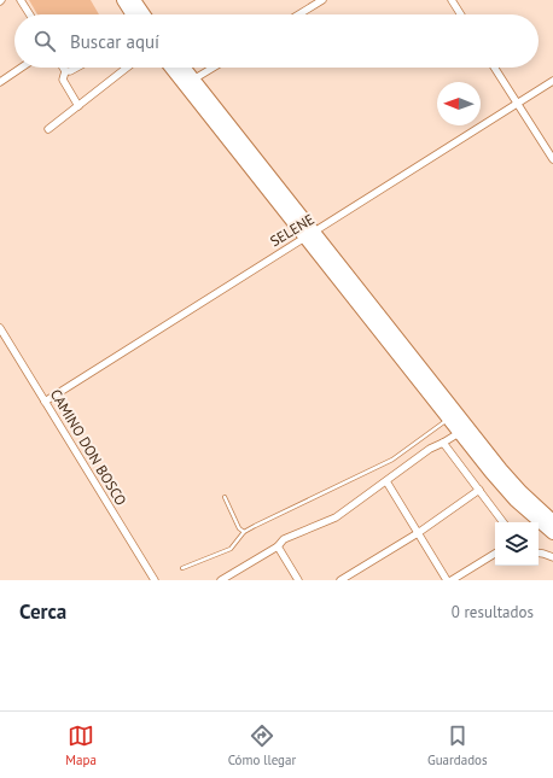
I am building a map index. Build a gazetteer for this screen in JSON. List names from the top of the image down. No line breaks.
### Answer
{"streets":{"street":["SELENE","CAMINO DON BOSCO"]},"crossings":[["SELENE","CAMINO DON BOSCO"]],"north":"left","page":{"search":"Buscar aquí","heading":["Cerca","0 resultados"],"nav":["Mapa","Cómo llegar","Guardados"]}}
